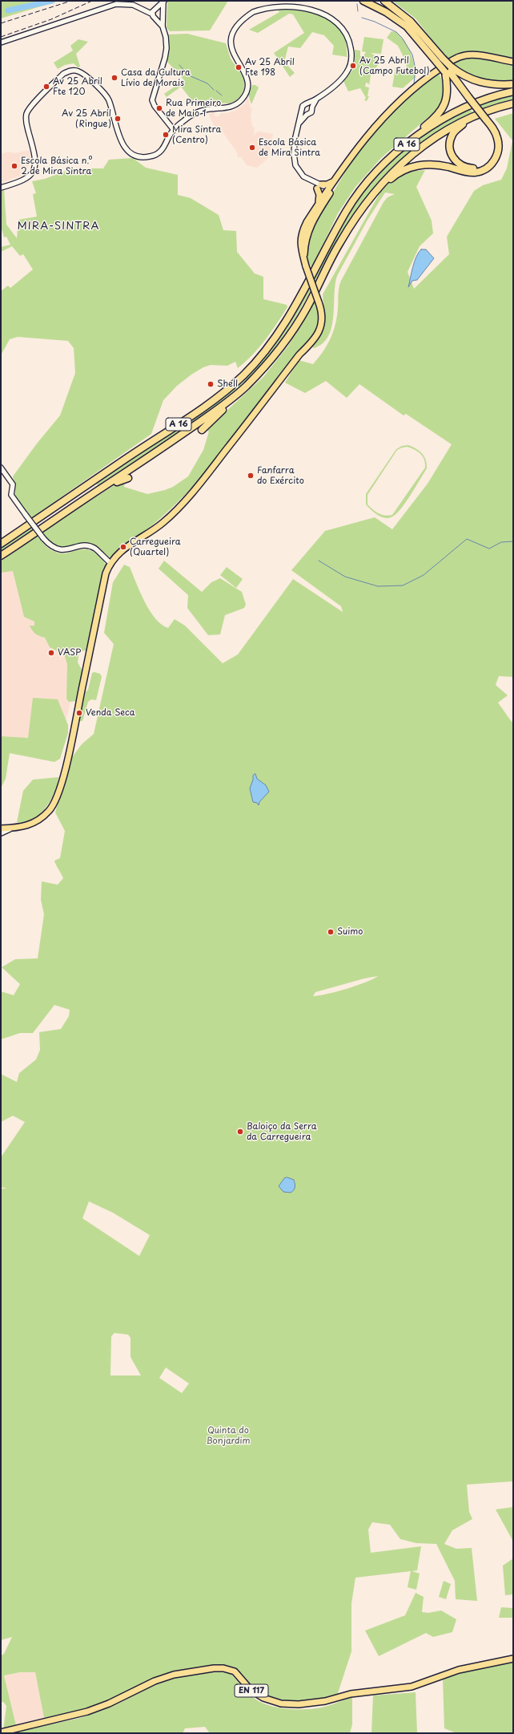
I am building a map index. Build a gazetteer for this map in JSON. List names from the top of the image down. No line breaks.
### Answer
{"streets":{"highway":["A 16"],"main road":["EN 117"]},"districts":["MIRA-SINTRA"],"parks":["Quinta do Bonjardim"],"places":["Av 25 Abril (Campo Futebol)","Av 25 Abril Fte 198","Casa da Cultura Lívio de Morais","Av 25 Abril Fte 120","Rua Primeiro de Maio 1","Av 25 Abril (Ringue)","Mira Sintra (Centro)","Escola Básica de Mira Sintra","Escola Básica n.º 2 de Mira Sintra","Shell","Fanfarra do Exército","Carregueira (Quartel)","VASP","Venda Seca","Suimo","Baloiço da Serra da Carregueira"]}
